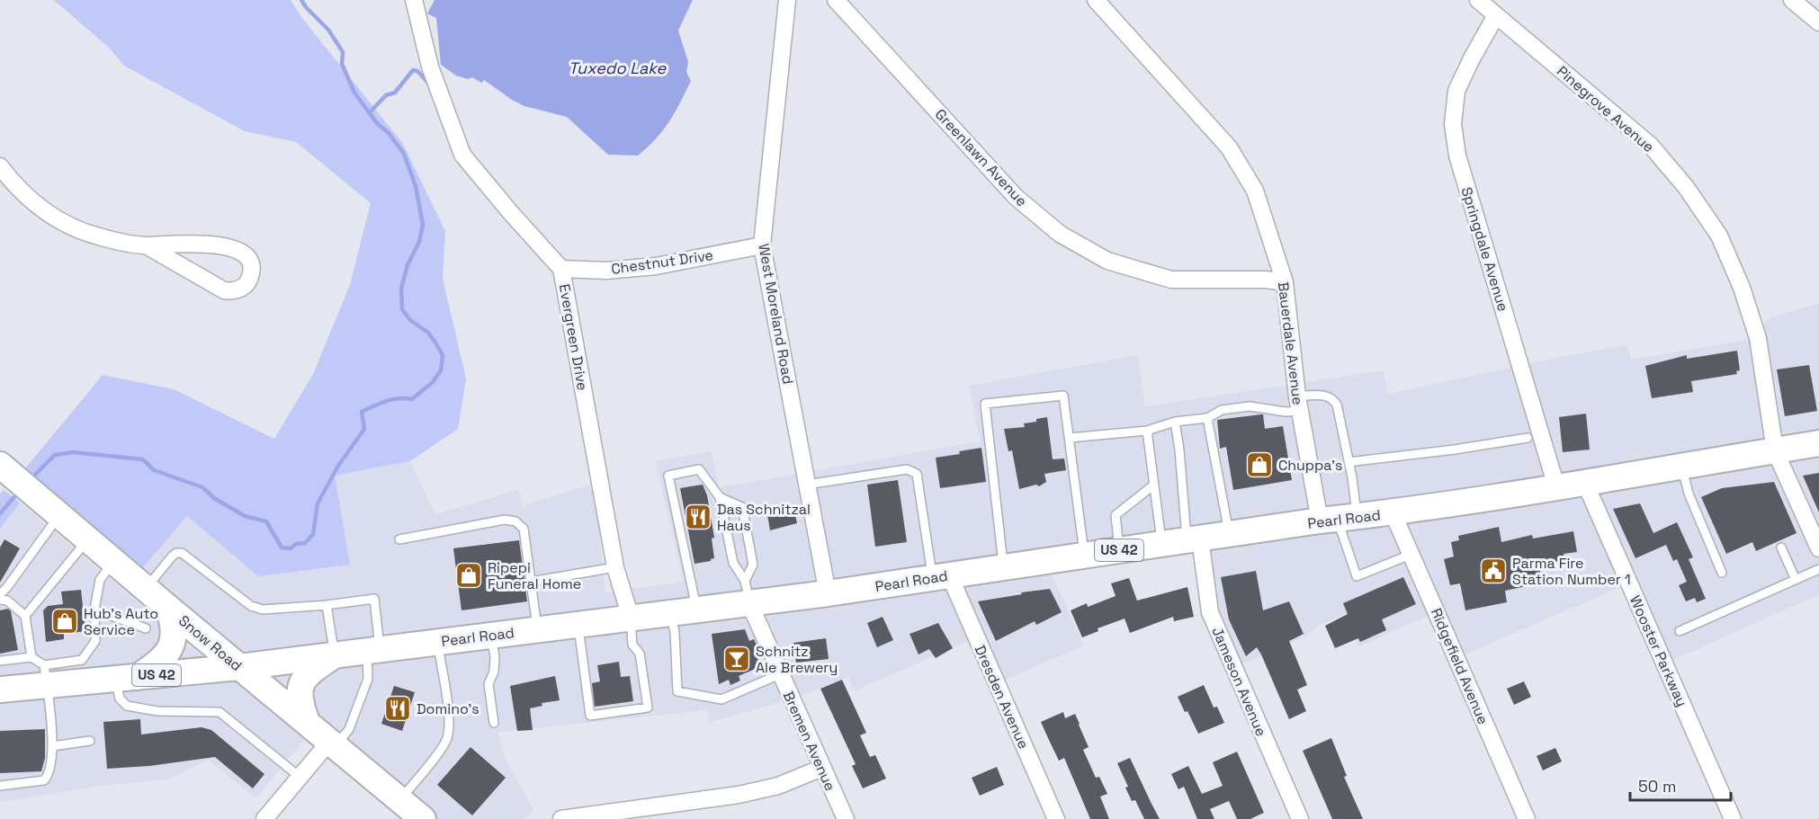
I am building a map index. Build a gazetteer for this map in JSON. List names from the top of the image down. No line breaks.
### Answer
{"streets":{"main road":["Pearl Road","US 42","Snow Road"],"street":["Pinegrove Avenue","Greenlawn Avenue","Springdale Avenue","Chestnut Drive","West Moreland Road","Evergreen Drive","Bauerdale Avenue","Wooster Parkway","Ridgefield Avenue","Jameson Avenue","Dresden Avenue","Bremen Avenue"]},"crossings":[["Pinegrove Avenue","Springdale Avenue"],["Pinegrove Avenue","Pearl Road"],["Greenlawn Avenue","Bauerdale Avenue"],["Springdale Avenue","Pearl Road"],["Chestnut Drive","West Moreland Road"],["Chestnut Drive","Evergreen Drive"],["West Moreland Road","Pearl Road"],["Evergreen Drive","Pearl Road"],["Bauerdale Avenue","Pearl Road"],["Pearl Road","Snow Road"],["Pearl Road","Wooster Parkway"],["Pearl Road","Ridgefield Avenue"],["Pearl Road","Jameson Avenue"],["Pearl Road","Dresden Avenue"],["Pearl Road","Bremen Avenue"]],"water":["Tuxedo Lake"],"places":{"shop":["Chuppa's","Ripepi Funeral Home","Hub's Auto Service"],"restaurant":["Das Schnitzal Haus","Domino's"],"public building":["Parma Fire Station Number 1"],"bar":["Schnitz Ale Brewery"]},"scale_bar":"50 m"}
